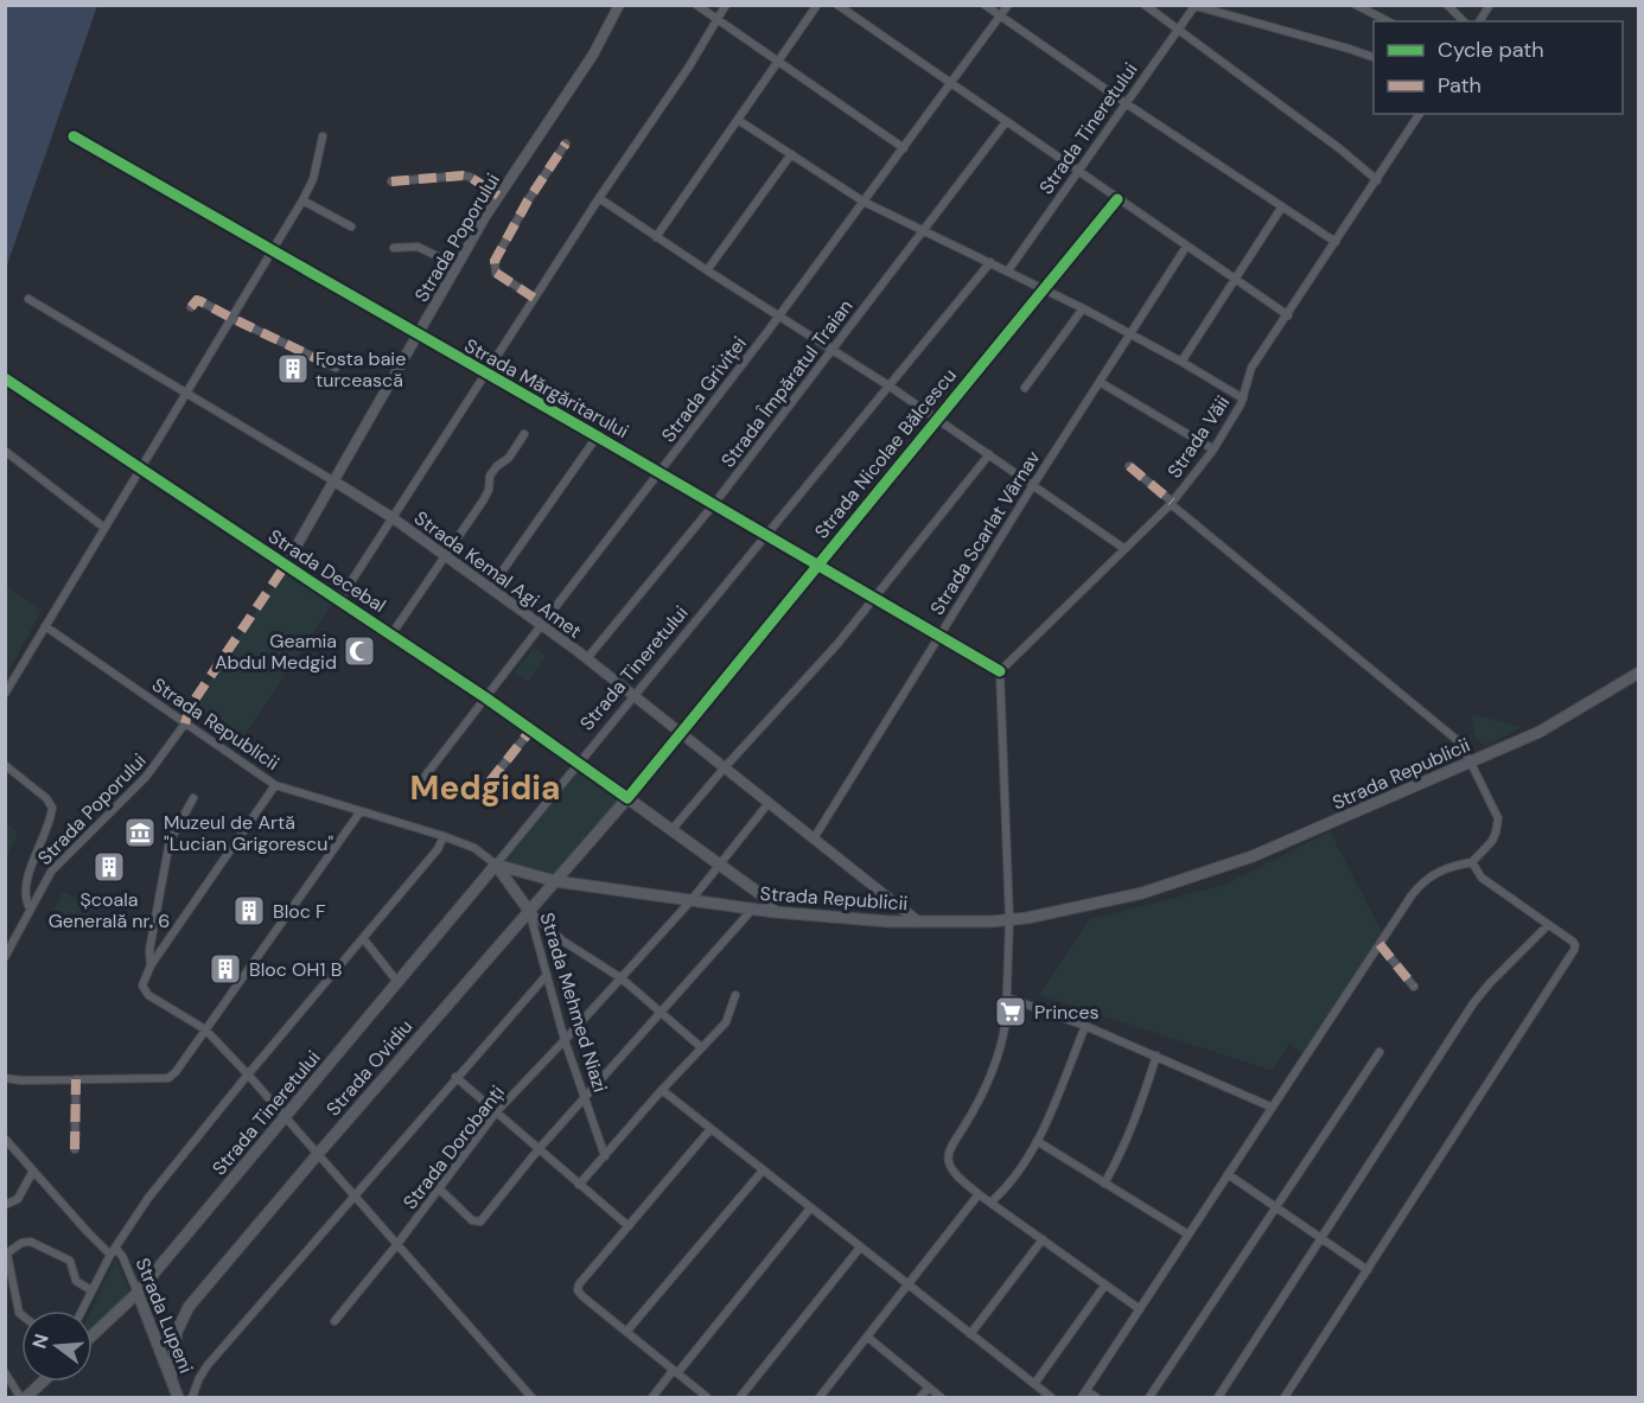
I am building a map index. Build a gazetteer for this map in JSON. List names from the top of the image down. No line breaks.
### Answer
{"streets":{"main road":["Strada Tineretului","Strada Decebal","Strada Republicii","Strada Mehmed Niazi","Strada Ovidiu","Strada Lupeni"],"street":["Strada Poporului","Strada Împăratul Traian","Strada Mărgăritarului","Strada Griviței","Strada Văii","Strada Nicolae Bălcescu","Strada Scarlat Vârnav","Strada Kemal Agi Amet","Strada Dorobanți"]},"crossings":[["Strada Tineretului","Strada Mărgăritarului"],["Strada Tineretului","Strada Decebal"],["Strada Tineretului","Strada Kemal Agi Amet"],["Strada Tineretului","Strada Republicii"],["Strada Tineretului","Strada Mehmed Niazi"],["Strada Tineretului","Strada Lupeni"],["Strada Poporului","Strada Mărgăritarului"],["Strada Poporului","Strada Decebal"],["Strada Poporului","Strada Kemal Agi Amet"],["Strada Poporului","Strada Republicii"],["Strada Împăratul Traian","Strada Mărgăritarului"],["Strada Împăratul Traian","Strada Kemal Agi Amet"],["Strada Mărgăritarului","Strada Griviței"],["Strada Mărgăritarului","Strada Văii"],["Strada Mărgăritarului","Strada Nicolae Bălcescu"],["Strada Mărgăritarului","Strada Scarlat Vârnav"],["Strada Griviței","Strada Decebal"],["Strada Griviței","Strada Kemal Agi Amet"],["Strada Nicolae Bălcescu","Strada Decebal"],["Strada Nicolae Bălcescu","Strada Kemal Agi Amet"],["Strada Nicolae Bălcescu","Strada Ovidiu"],["Strada Scarlat Vârnav","Strada Kemal Agi Amet"],["Strada Decebal","Strada Republicii"],["Strada Decebal","Strada Ovidiu"],["Strada Decebal","Strada Dorobanți"],["Strada Kemal Agi Amet","Strada Republicii"],["Strada Kemal Agi Amet","Strada Dorobanți"],["Strada Republicii","Strada Mehmed Niazi"],["Strada Republicii","Strada Ovidiu"],["Strada Republicii","Strada Dorobanți"],["Strada Mehmed Niazi","Strada Ovidiu"],["Strada Mehmed Niazi","Strada Dorobanți"],["Strada Ovidiu","Strada Lupeni"]],"districts":["Medgidia"],"places":{"building":["Fosta baie turcească","Școala Generală nr. 6","Bloc F","Bloc OH1 B"],"mosque":["Geamia Abdul Medgid"],"museum":["Muzeul de Artă \"Lucian Grigorescu\""],"supermarket":["Princes"]},"legend":["Cycle path","Path"],"north":"left"}
